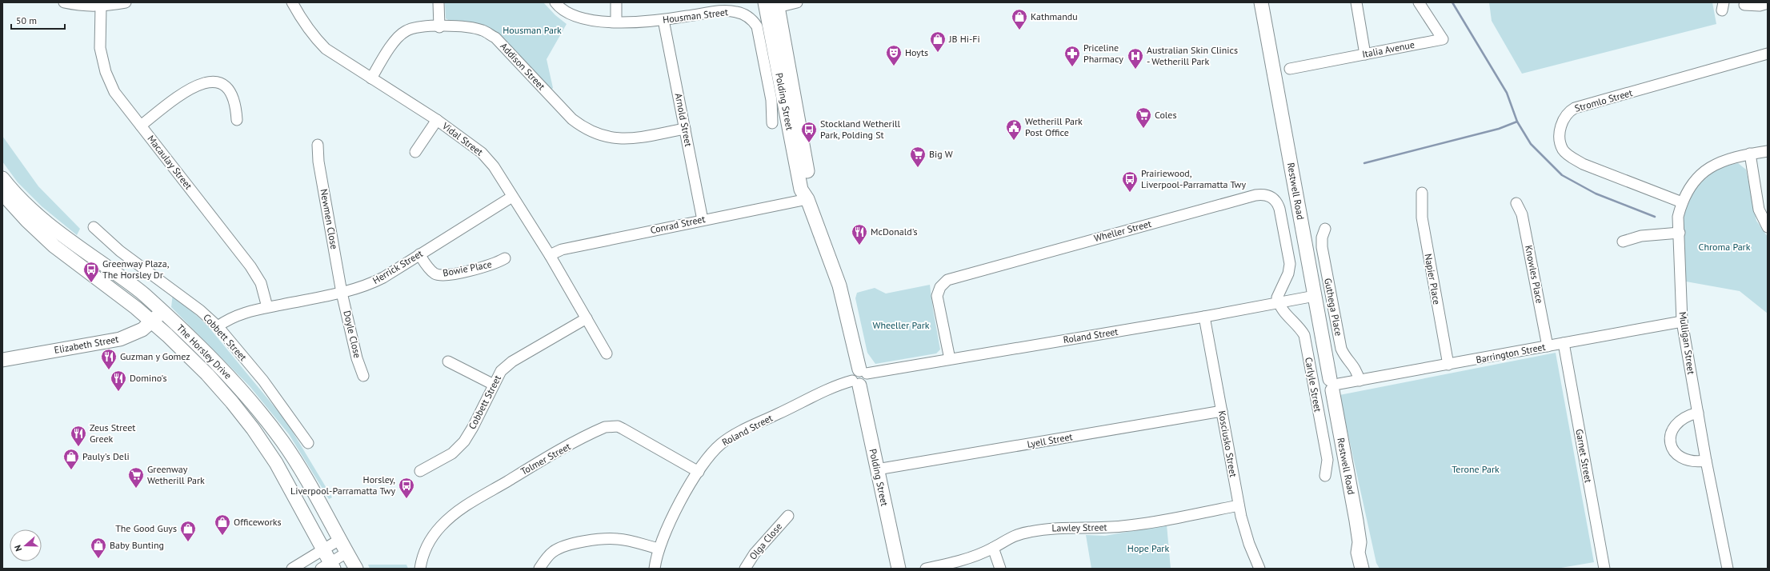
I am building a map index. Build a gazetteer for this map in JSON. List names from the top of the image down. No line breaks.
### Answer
{"streets":{"main road":["Polding Street","Restwell Road","Elizabeth Street","The Horsley Drive"],"street":["Housman Street","Italia Avenue","Addison Street","Stromlo Street","Arnold Street","Vidal Street","Macaulay Street","Newmen Close","Conrad Street","Wheller Street","Herrick Street","Bowie Place","Knowles Place","Napier Place","Guthega Place","Doyle Close","Roland Street","Cobbett Street","Mulligan Street","Barrington Street","Carlyle Street","Lyell Street","Kosciusko Street","Garnet Street","Tolmer Street","Lawley Street","Olga Close"]},"crossings":[["Housman Street","Arnold Street"],["Addison Street","Arnold Street"],["Addison Street","Vidal Street"],["Stromlo Street","Mulligan Street"],["Polding Street","Conrad Street"],["Polding Street","Roland Street"],["Polding Street","Lyell Street"],["Arnold Street","Conrad Street"],["Vidal Street","Conrad Street"],["Vidal Street","Herrick Street"],["Vidal Street","Cobbett Street"],["Macaulay Street","Herrick Street"],["Restwell Road","Roland Street"],["Restwell Road","Barrington Street"],["Newmen Close","Herrick Street"],["Newmen Close","Doyle Close"],["Wheller Street","Roland Street"],["Wheller Street","Carlyle Street"],["Herrick Street","Bowie Place"],["Herrick Street","Doyle Close"],["Herrick Street","Cobbett Street"],["Knowles Place","Barrington Street"],["Napier Place","Barrington Street"],["Guthega Place","Barrington Street"],["Roland Street","Carlyle Street"],["Roland Street","Kosciusko Street"],["Roland Street","Tolmer Street"],["Mulligan Street","Barrington Street"],["Elizabeth Street","The Horsley Drive"],["Barrington Street","Garnet Street"],["Lyell Street","Kosciusko Street"],["Kosciusko Street","Lawley Street"]],"parks":["Housman Park","Chroma Park","Wheeller Park","Terone Park","Hope Park"],"places":{"shop":["Kathmandu","JB Hi-Fi","Pauly's Deli","Officeworks","The Good Guys","Baby Bunting"],"theatre":["Hoyts"],"pharmacy":["Priceline Pharmacy"],"hospital":["Australian Skin Clinics - Wetherill Park"],"supermarket":["Coles","Big W","Greenway Wetherill Park"],"public building":["Wetherill Park Post Office"],"bus stop":["Stockland Wetherill Park, Polding St","Prairiewood, Liverpool-Parramatta Twy","Greenway Plaza, The Horsley Dr","Horsley, Liverpool-Parramatta Twy"],"restaurant":["McDonald's","Guzman y Gomez","Domino's","Zeus Street Greek"]},"scale_bar":"50 m","north":"left"}
